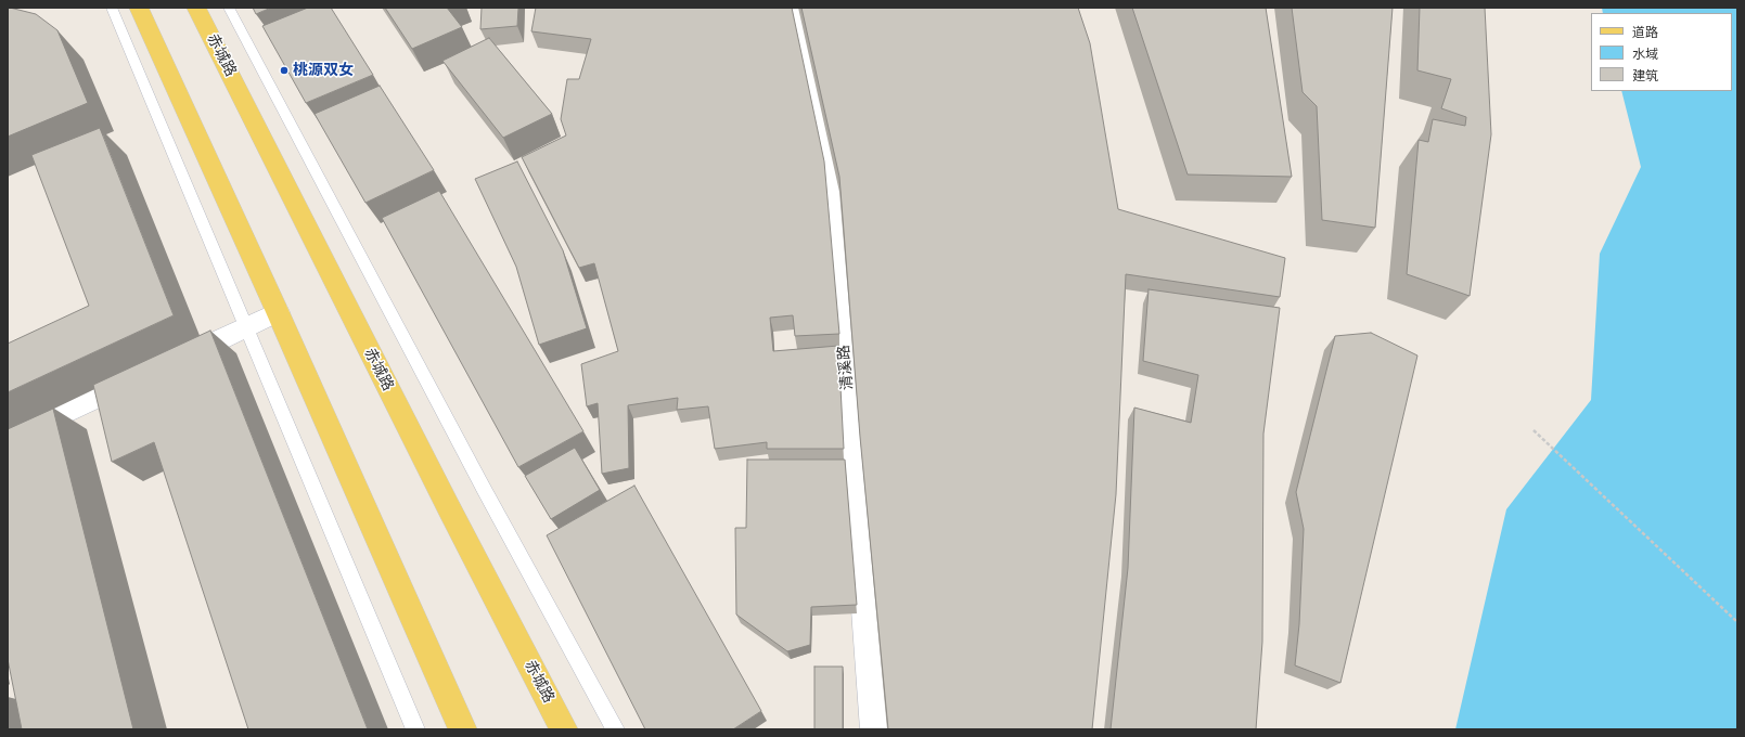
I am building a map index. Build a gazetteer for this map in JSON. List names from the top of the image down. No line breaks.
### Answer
{"streets":{"main road":["赤城路"],"street":["清溪路"]},"places":["桃源双女"],"legend":["道路","水域","建筑"]}
